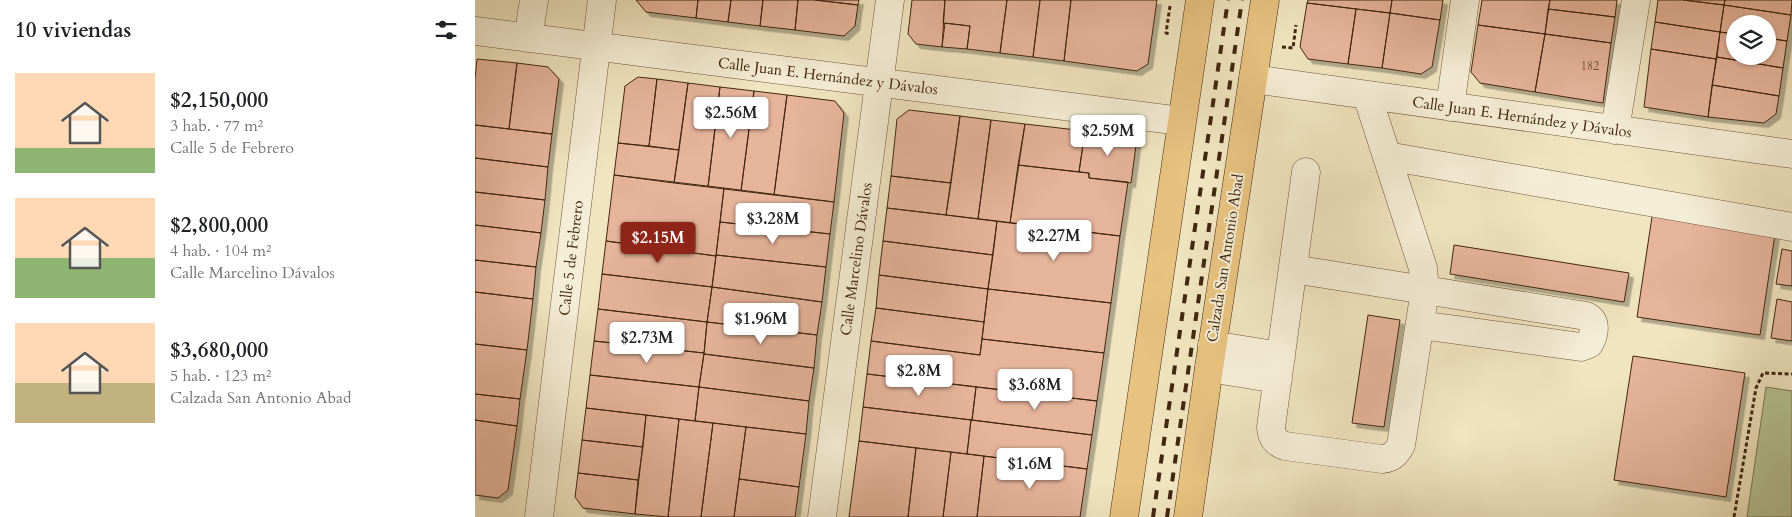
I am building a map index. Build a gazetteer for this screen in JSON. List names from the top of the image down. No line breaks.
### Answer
{"streets":{"highway":["Calzada San Antonio Abad"],"street":["Calle Juan E. Hernández y Dávalos","Calle 5 de Febrero","Calle Marcelino Dávalos"]},"crossings":[["Calle Juan E. Hernández y Dávalos","Calle 5 de Febrero"],["Calle Juan E. Hernández y Dávalos","Calzada San Antonio Abad"],["Calle Juan E. Hernández y Dávalos","Calle Marcelino Dávalos"]],"house_numbers":["182"],"page":{"heading":"10 viviendas","list":[{"name":"$2,150,000","note":"3 hab. · 77 m² · Calle 5 de Febrero"},{"name":"$2,800,000","note":"4 hab. · 104 m² · Calle Marcelino Dávalos"},{"name":"$3,680,000","note":"5 hab. · 123 m² · Calzada San Antonio Abad"}],"price":["$2.56M","$2.59M","$3.28M","$2.27M","$2.15M","$1.96M","$2.73M","$2.8M","$3.68M","$1.6M"]}}
